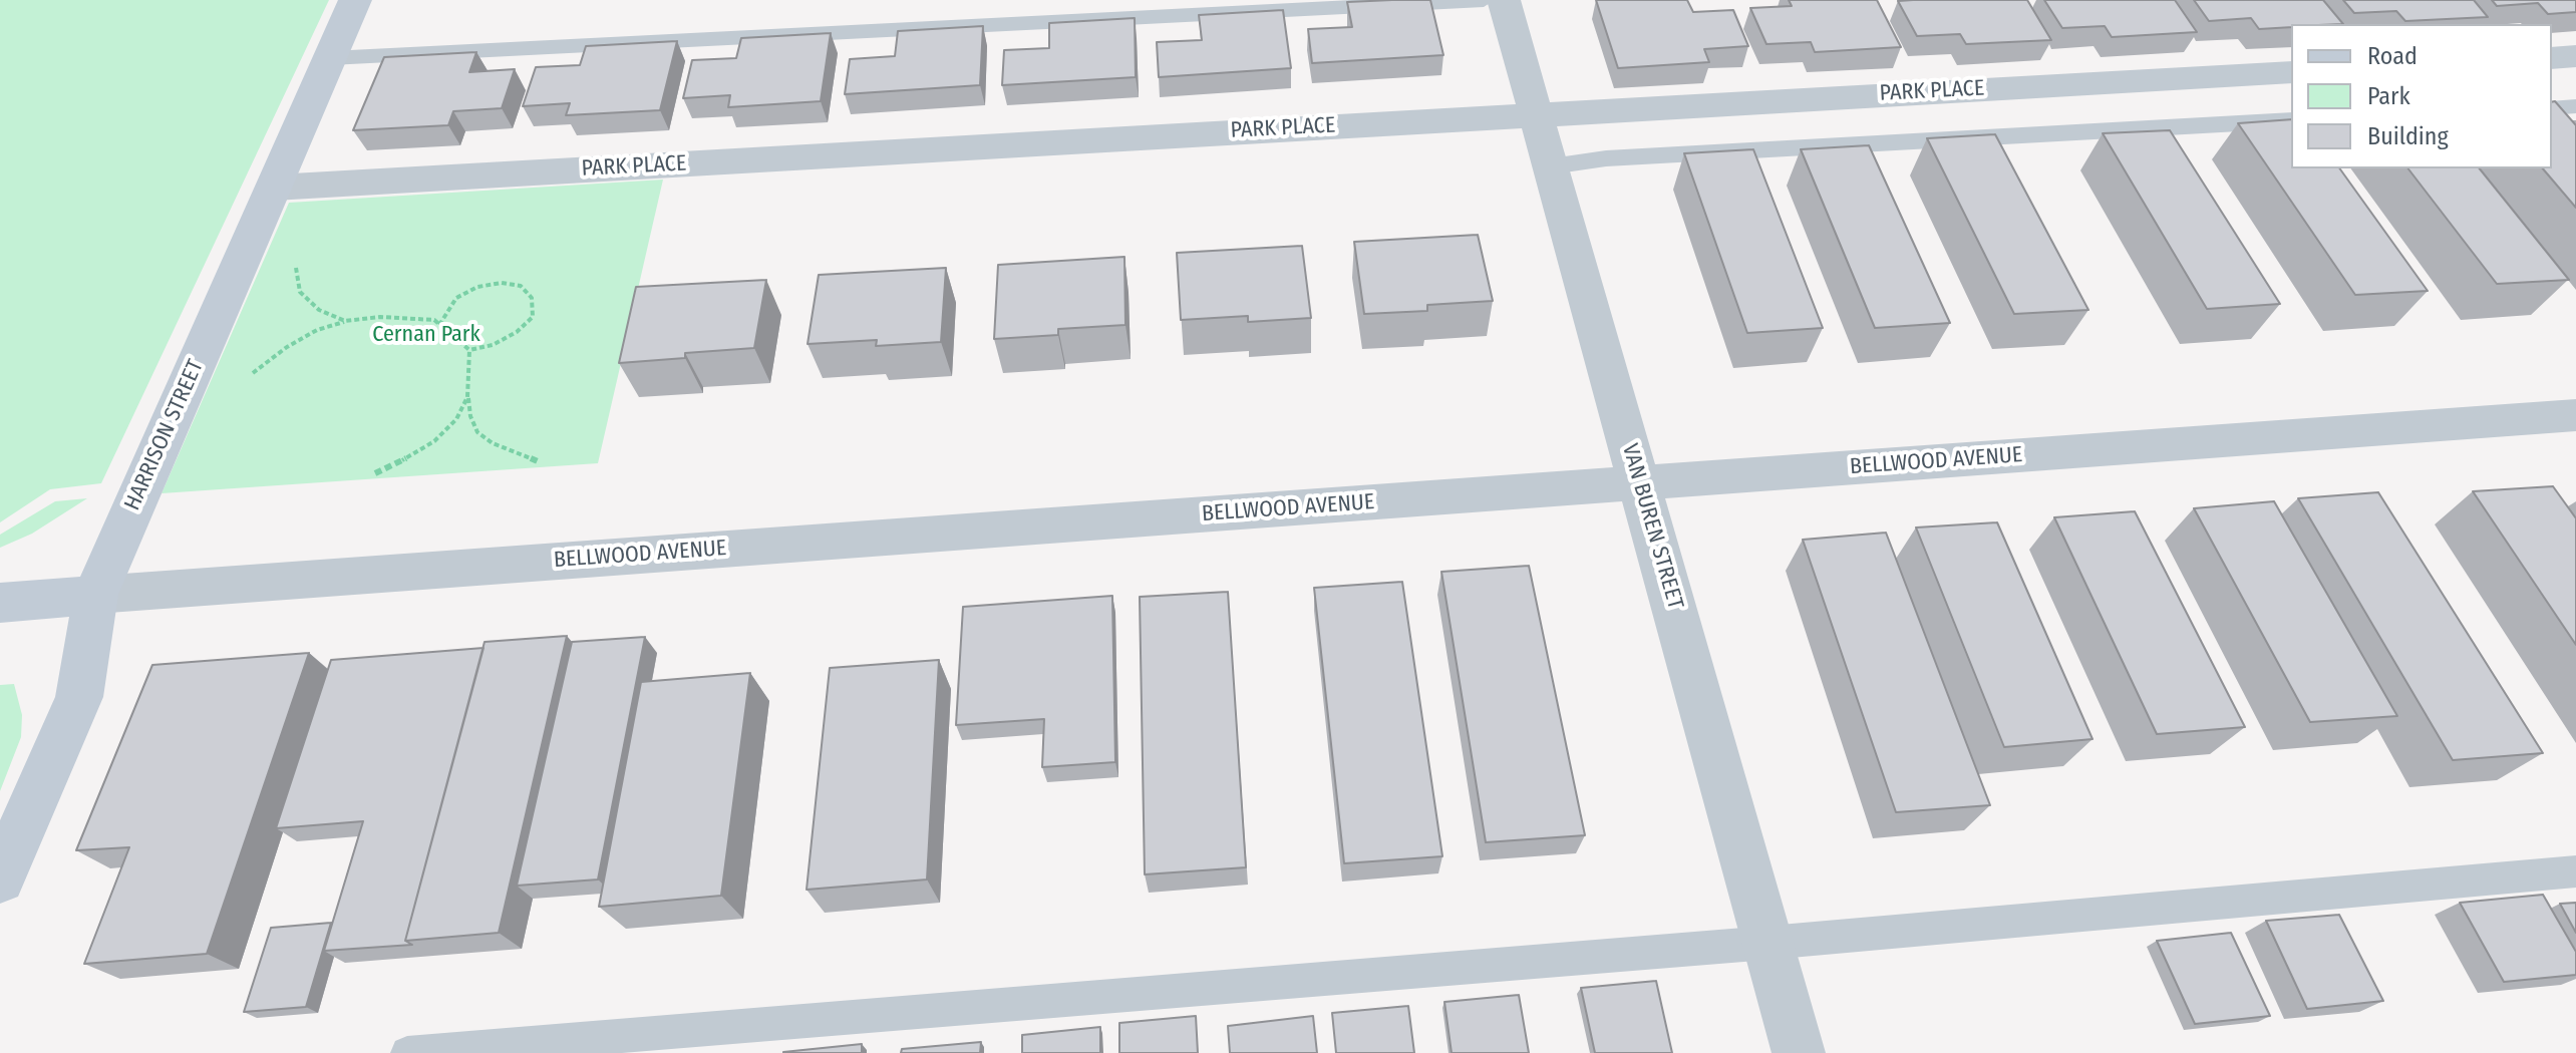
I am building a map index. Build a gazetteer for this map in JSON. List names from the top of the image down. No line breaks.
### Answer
{"streets":{"street":["PARK PLACE","HARRISON STREET","BELLWOOD AVENUE","VAN BUREN STREET"]},"crossings":[["PARK PLACE","HARRISON STREET"],["PARK PLACE","VAN BUREN STREET"],["HARRISON STREET","BELLWOOD AVENUE"],["BELLWOOD AVENUE","VAN BUREN STREET"]],"parks":["Cernan Park"],"legend":["Road","Park","Building"]}
